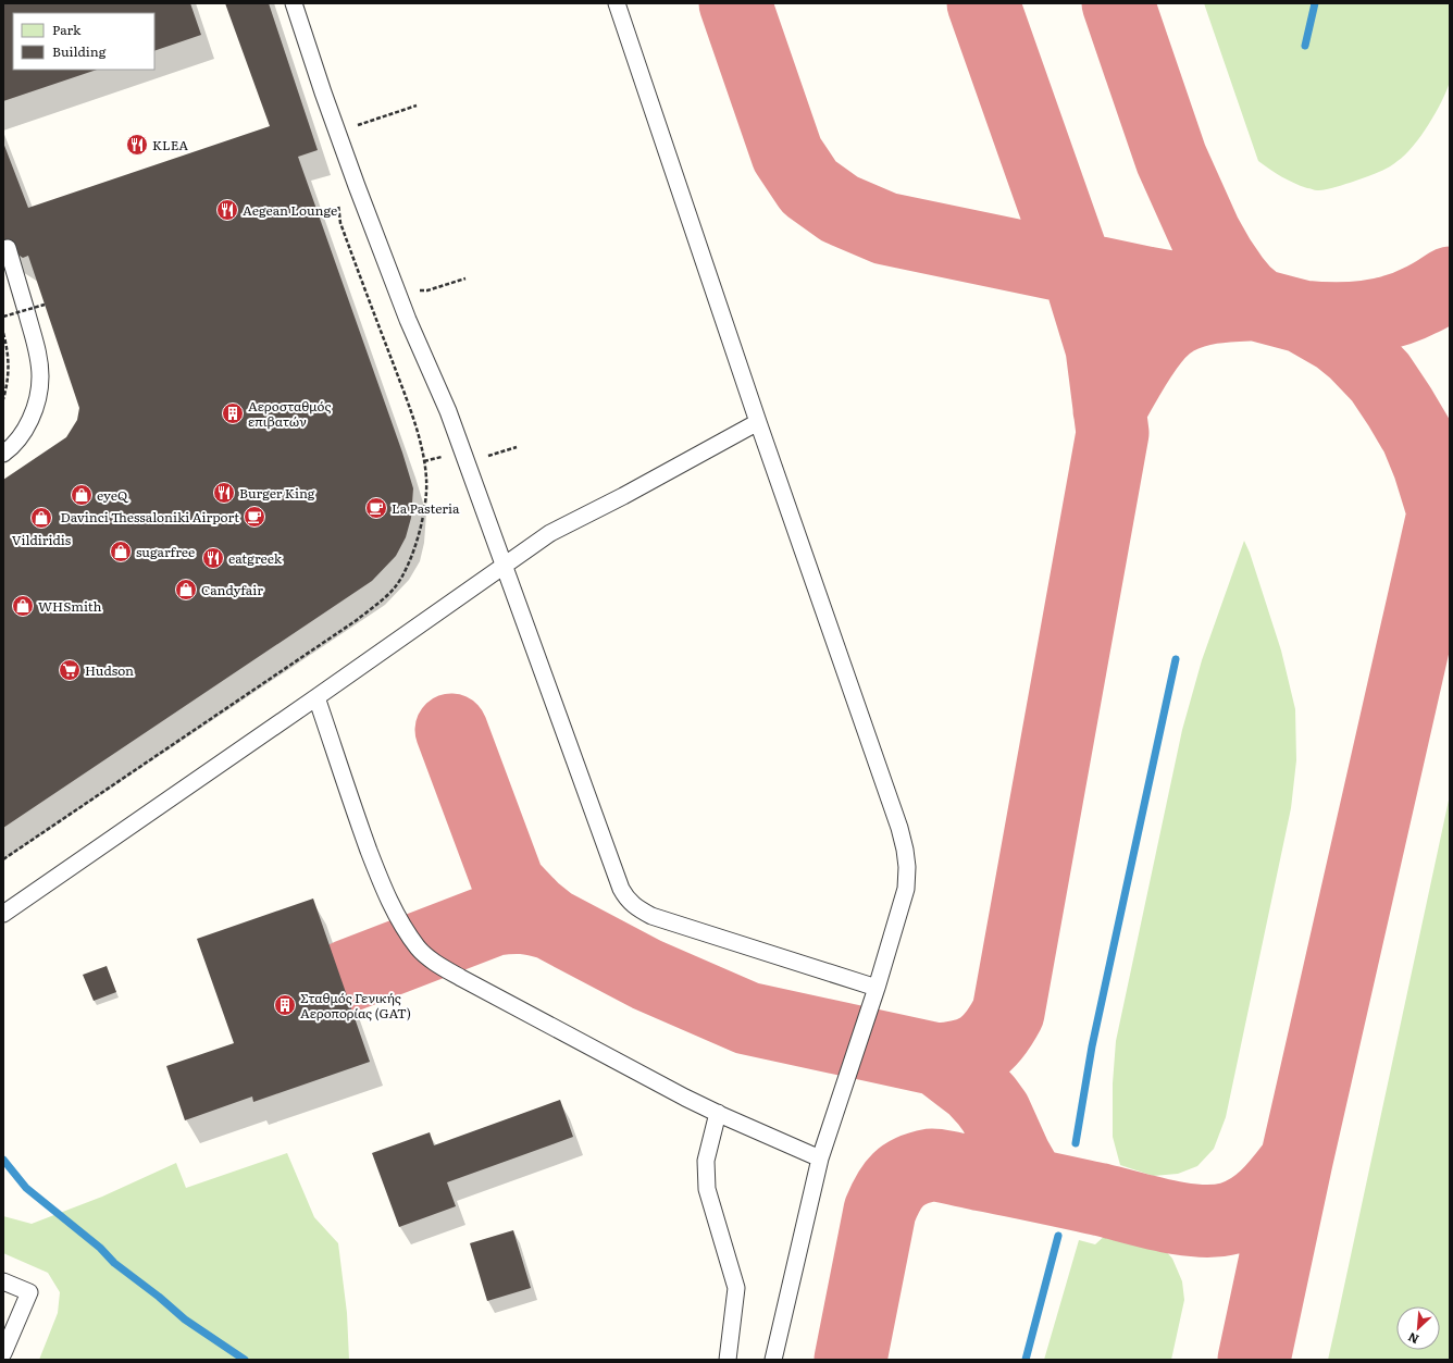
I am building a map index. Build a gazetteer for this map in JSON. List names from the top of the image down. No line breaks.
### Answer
{"places":{"restaurant":["KLEA","Aegean Lounge","Burger King","eatgreek"],"building":["Αεροσταθμός επιβατών","Σταθμός Γενικής Αεροπορίας (GAT)"],"shop":["eyeQ","Vildiridis","sugarfree","Candyfair","WHSmith"],"cafe":["La Pasteria","Davinci Thessaloniki Airport"],"supermarket":["Hudson"]},"legend":["Park","Building"],"north":"bottom left"}
